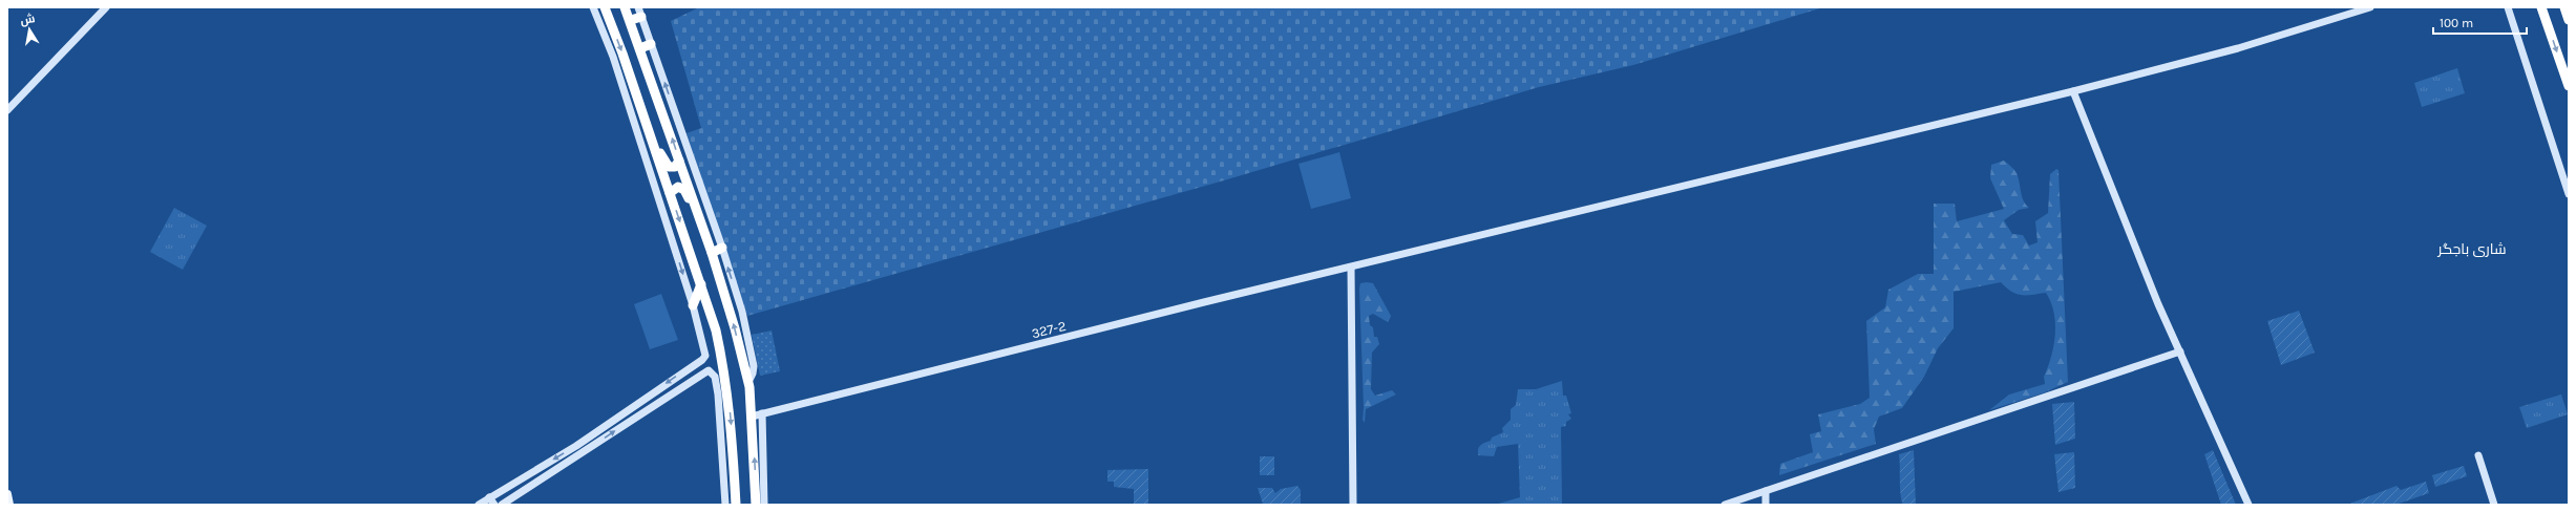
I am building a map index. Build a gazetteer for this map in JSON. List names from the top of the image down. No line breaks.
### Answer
{"streets":{"street":["327-2"]},"districts":["شاری باجگر"],"scale_bar":"100 m","north":"top"}
